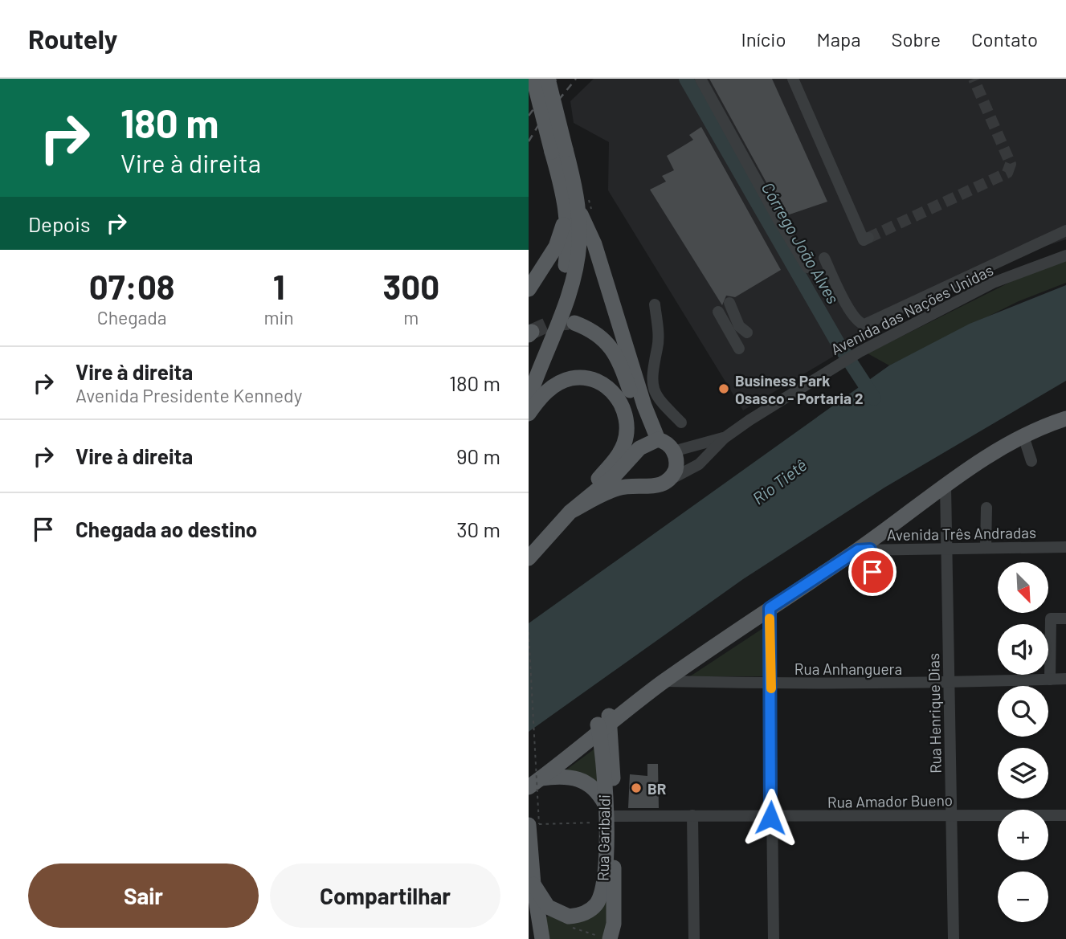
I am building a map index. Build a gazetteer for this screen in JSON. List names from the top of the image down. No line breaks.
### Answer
{"streets":{"main road":["Rua Garibaldi"],"street":["Avenida das Nações Unidas","Avenida Três Andradas","Rua Anhanguera","Rua Henrique Dias","Rua Amador Bueno"]},"crossings":[["Avenida Três Andradas","Rua Henrique Dias"],["Rua Anhanguera","Rua Henrique Dias"],["Rua Henrique Dias","Rua Amador Bueno"],["Rua Amador Bueno","Rua Garibaldi"]],"water":["Córrego João Alves","Rio Tietê"],"places":["Business Park Osasco - Portaria 2","BR"],"north":"bottom right","page":{"header":"Routely","nav":["Início","Mapa","Sobre","Contato"],"turn":["180 m","Vire à direita"],"then":"Depois","eta":["07:08","Chegada","1","min","300","m"],"list":[{"name":"Vire à direita","note":"Avenida Presidente Kennedy","value":"180 m"},{"name":"Vire à direita","value":"90 m"},{"name":"Chegada ao destino","value":"30 m"}],"map_buttons":["+","−"],"buttons":["Sair","Compartilhar"]}}
